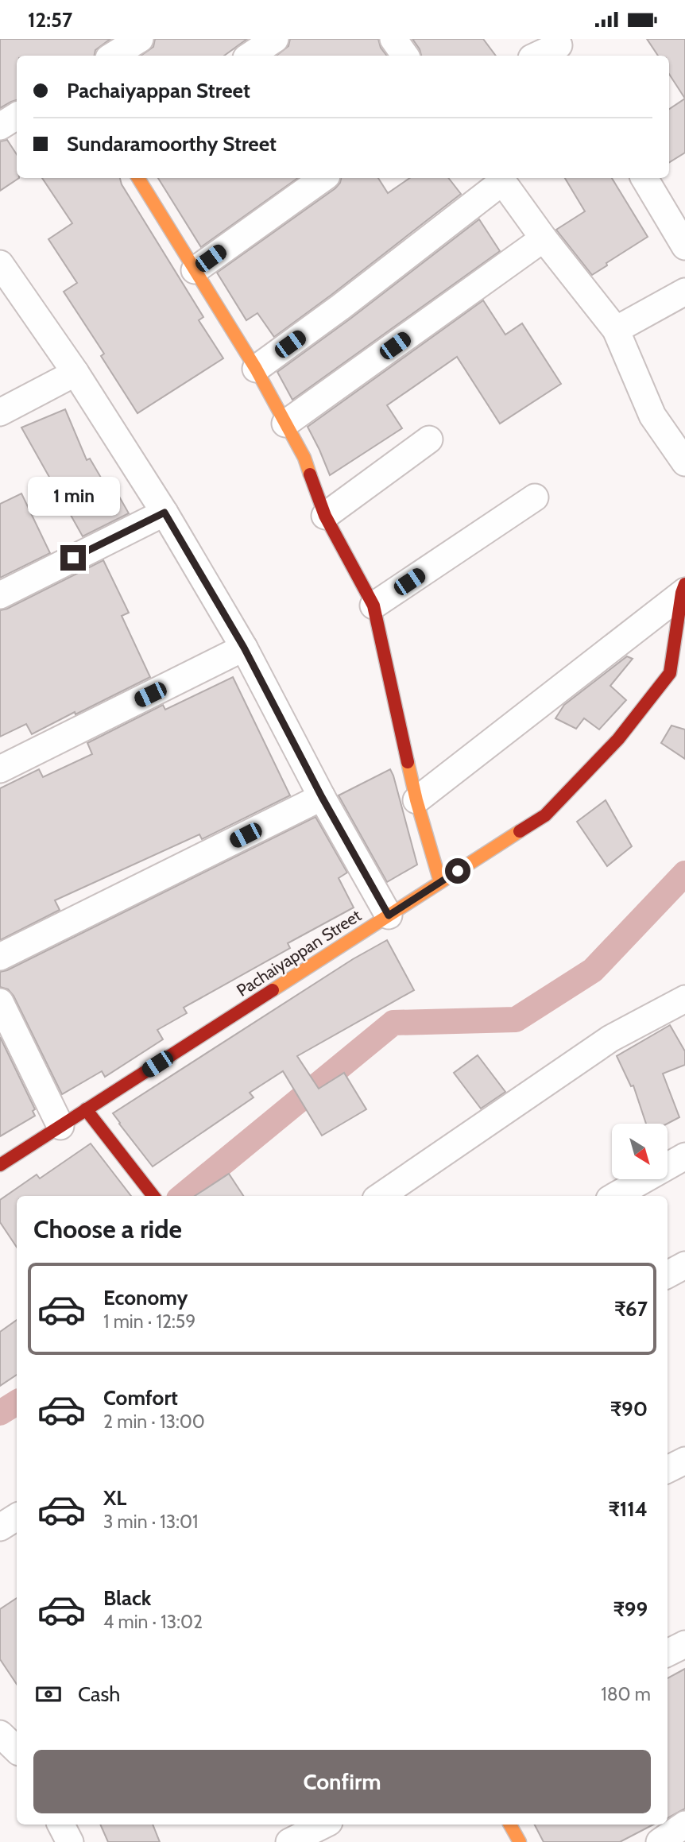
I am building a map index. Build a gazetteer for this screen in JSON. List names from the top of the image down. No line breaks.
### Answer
{"streets":{"street":["Pachaiyappan Street"]},"north":"bottom right","page":{"status":"12:57","banner":["Pachaiyappan Street","Sundaramoorthy Street"],"bubble":"1 min","heading":"Choose a ride","list":[{"name":"Economy","note":"1 min · 12:59","value":"₹67"},{"name":"Comfort","note":"2 min · 13:00","value":"₹90"},{"name":"XL","note":"3 min · 13:01","value":"₹114"},{"name":"Black","note":"4 min · 13:02","value":"₹99"}],"pay":["Cash","180 m"],"buttons":"Confirm"}}
